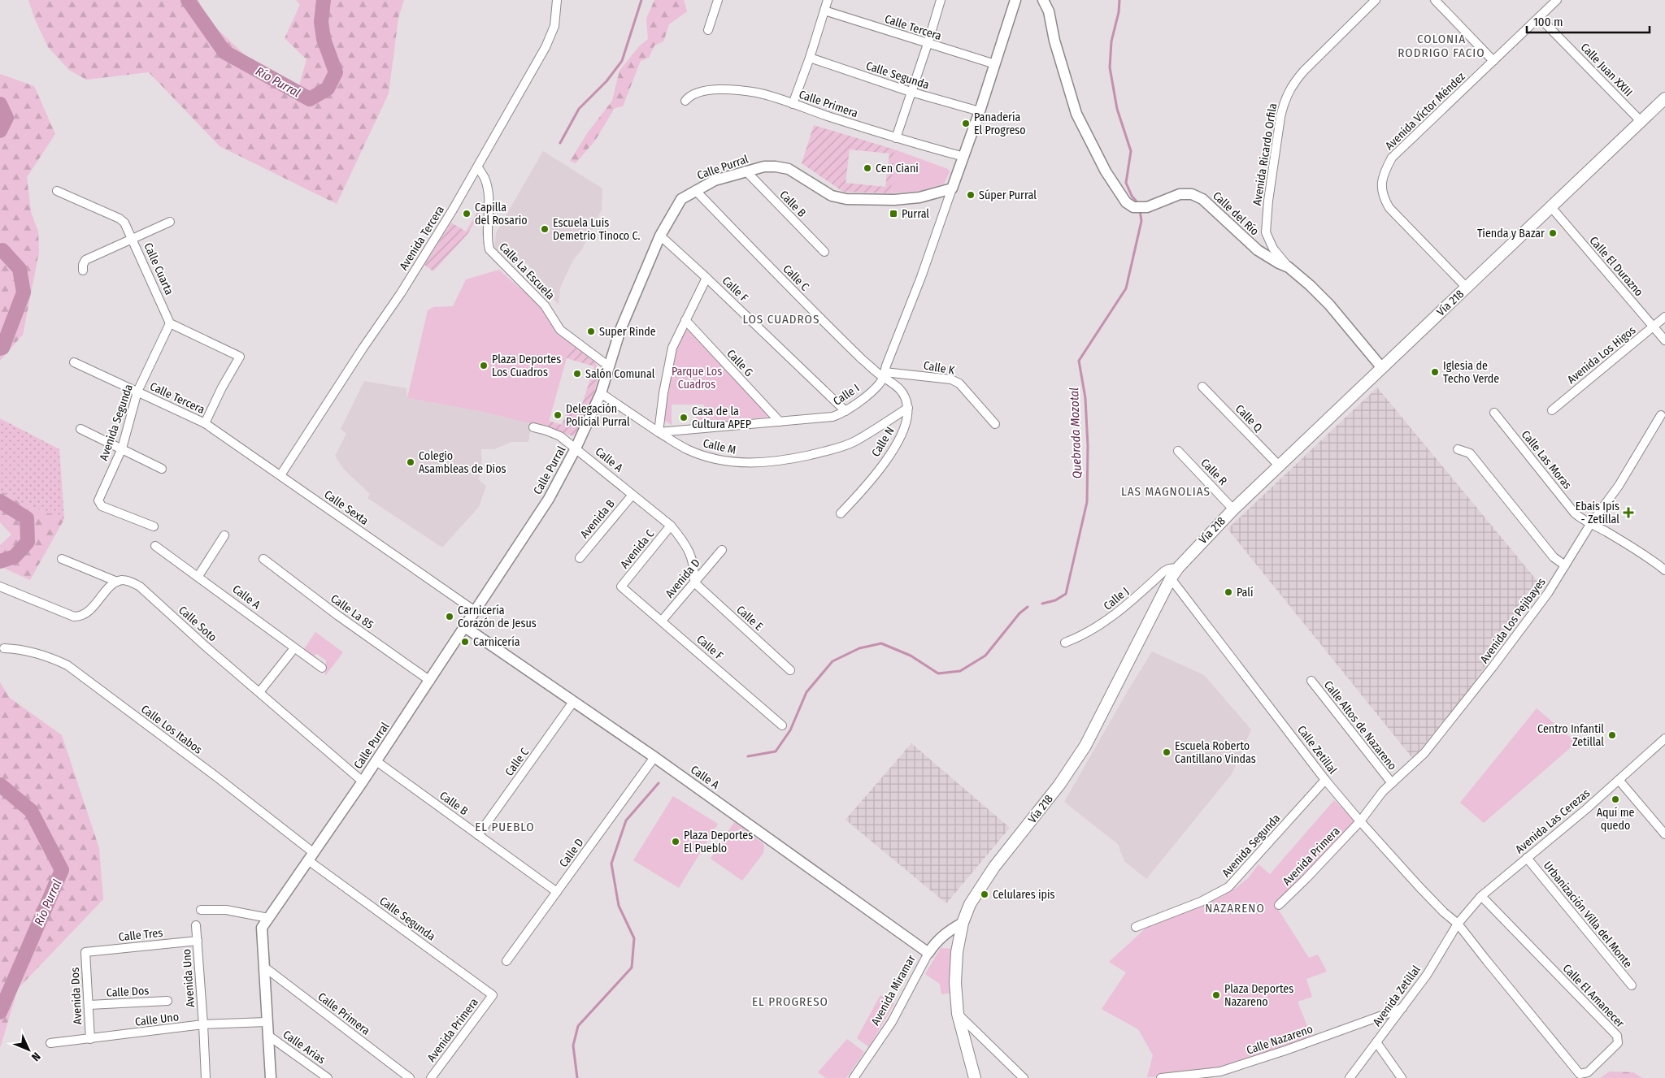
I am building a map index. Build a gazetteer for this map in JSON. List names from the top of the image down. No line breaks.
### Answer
{"streets":{"main road":["Vía 218"],"street":["Calle Tercera","Calle Juan XXIII","Calle Segunda","Calle Primera","Avenida Víctor Méndez","Avenida Ricardo Orfila","Calle Purral","Calle B","Calle del Río","Avenida Tercera","Calle El Durazno","Calle Cuarta","Calle La Escuela","Calle C","Calle F","Avenida Los Higos","Calle G","Calle K","Calle I","Calle Q","Avenida Segunda","Calle N","Calle M","Calle A","Calle Las Moras","Calle R","Calle Sexta","Avenida B","Avenida C","Avenida D","Calle J","Calle La 85","Calle E","Avenida Los Pejibayes","Calle Soto","Calle Altos de Nazareno","Calle Los Itabos","Calle Zetillal","Avenida Las Cerezas","Calle D","Avenida Primera","Urbanización Villa del Monte","Calle Tres","Avenida Uno","Avenida Miramar","Calle Dos","Avenida Dos","Avenida Zetillal","Calle El Amanecer","Calle Uno","Calle Nazareno","Calle Arias"]},"crossings":[["Calle Tercera","Avenida Segunda"],["Calle Tercera","Calle Sexta"],["Calle Juan XXIII","Avenida Víctor Méndez"],["Calle Juan XXIII","Vía 218"],["Calle Segunda","Calle Purral"],["Calle Segunda","Calle Los Itabos"],["Calle Segunda","Avenida Primera"],["Calle Primera","Calle Purral"],["Avenida Víctor Méndez","Vía 218"],["Avenida Ricardo Orfila","Calle del Río"],["Calle Purral","Calle B"],["Calle Purral","Calle La Escuela"],["Calle Purral","Calle C"],["Calle Purral","Calle F"],["Calle Purral","Calle I"],["Calle Purral","Calle A"],["Calle Purral","Calle Sexta"],["Calle Purral","Calle La 85"],["Calle Purral","Calle Soto"],["Calle Purral","Calle Los Itabos"],["Calle Purral","Calle Uno"],["Calle Purral","Calle Arias"],["Calle B","Calle C"],["Calle B","Calle D"],["Calle del Río","Vía 218"],["Avenida Tercera","Calle La Escuela"],["Avenida Tercera","Calle Sexta"],["Calle El Durazno","Vía 218"],["Calle El Durazno","Avenida Los Higos"],["Calle Cuarta","Avenida Segunda"],["Calle C","Calle K"],["Calle C","Calle I"],["Calle C","Calle A"],["Calle F","Calle I"],["Calle F","Avenida C"],["Calle F","Avenida D"],["Vía 218","Calle Q"],["Vía 218","Calle R"],["Vía 218","Calle J"],["Vía 218","Calle Zetillal"],["Vía 218","Avenida Miramar"],["Calle G","Calle I"],["Calle K","Calle I"],["Calle I","Calle M"],["Avenida Segunda","Calle Zetillal"],["Calle N","Calle M"],["Calle A","Avenida B"],["Calle A","Avenida C"],["Calle A","Avenida D"],["Calle A","Calle E"],["Calle A","Calle D"],["Calle A","Avenida Miramar"],["Calle Las Moras","Avenida Los Pejibayes"],["Avenida D","Calle E"],["Avenida Los Pejibayes","Calle Altos de Nazareno"],["Avenida Los Pejibayes","Calle Zetillal"],["Avenida Los Pejibayes","Avenida Primera"],["Calle Zetillal","Avenida Las Cerezas"],["Calle Zetillal","Avenida Primera"],["Calle Zetillal","Avenida Zetillal"],["Calle Zetillal","Calle El Amanecer"],["Avenida Las Cerezas","Urbanización Villa del Monte"],["Avenida Las Cerezas","Avenida Zetillal"],["Avenida Las Cerezas","Calle El Amanecer"],["Calle Tres","Avenida Uno"],["Calle Tres","Avenida Dos"],["Avenida Uno","Calle Uno"],["Calle Dos","Avenida Dos"],["Avenida Dos","Calle Uno"],["Avenida Zetillal","Calle El Amanecer"],["Avenida Zetillal","Calle Nazareno"]],"districts":["COLONIA RODRIGO FACIO","LOS CUADROS","LAS MAGNOLIAS","EL PUEBLO","NAZARENO","EL PROGRESO"],"water":["Río Purral","Quebrada Mozotal"],"parks":["Parque Los Cuadros"],"places":{"other":["Panadería El Progreso","Cen Ciani","Súper Purral","Capilla del Rosario","Escuela Luis Demetrio Tinoco C.","Tienda y Bazar","Super Rinde","Plaza Deportes Los Cuadros","Iglesia de Techo Verde","Salón Comunal","Delegación Policial Purral","Casa de la Cultura APEP","Colegio Asambleas de Dios","Palí","Carnicería Corazón de Jesus","Carnicería","Centro Infantil Zetillal","Escuela Roberto Cantillano Vindas","Aquí me quedo","Plaza Deportes El Pueblo","Celulares ipis","Plaza Deportes Nazareno"],"transit":["Purral"],"health":["Ebais Ipís - Zetillal"]},"scale_bar":"100 m","north":"bottom right"}
